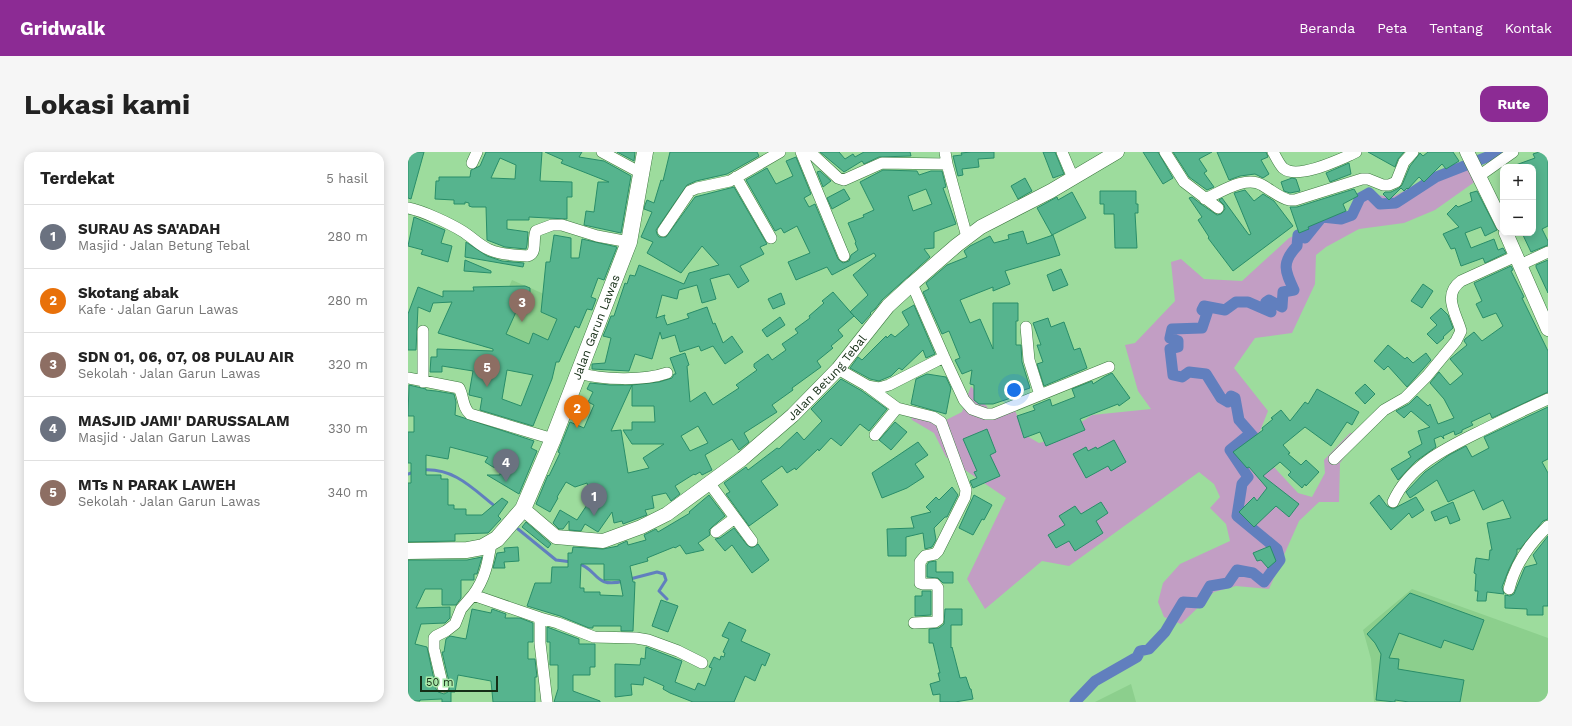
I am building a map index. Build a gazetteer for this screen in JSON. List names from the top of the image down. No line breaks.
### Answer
{"streets":{"main road":["Jalan Garun Lawas"],"street":["Jalan Betung Tebal"]},"crossings":[["Jalan Garun Lawas","Jalan Betung Tebal"]],"scale_bar":"50 m","page":{"header":"Gridwalk","nav":["Beranda","Peta","Tentang","Kontak"],"buttons":"Rute","title":"Lokasi kami","heading":["Terdekat","5 hasil"],"map_buttons":["+","−"],"list":[{"mark":"1","name":"SURAU AS SA'ADAH","note":"Masjid · Jalan Betung Tebal","value":"280 m"},{"mark":"2","name":"Skotang abak","note":"Kafe · Jalan Garun Lawas","value":"280 m"},{"mark":"3","name":"SDN 01, 06, 07, 08 PULAU AIR","note":"Sekolah · Jalan Garun Lawas","value":"320 m"},{"mark":"4","name":"MASJID JAMI' DARUSSALAM","note":"Masjid · Jalan Garun Lawas","value":"330 m"},{"mark":"5","name":"MTs N PARAK LAWEH","note":"Sekolah · Jalan Garun Lawas","value":"340 m"}],"pins":["3","5","2","4","1"],"scale":"50 m"}}
